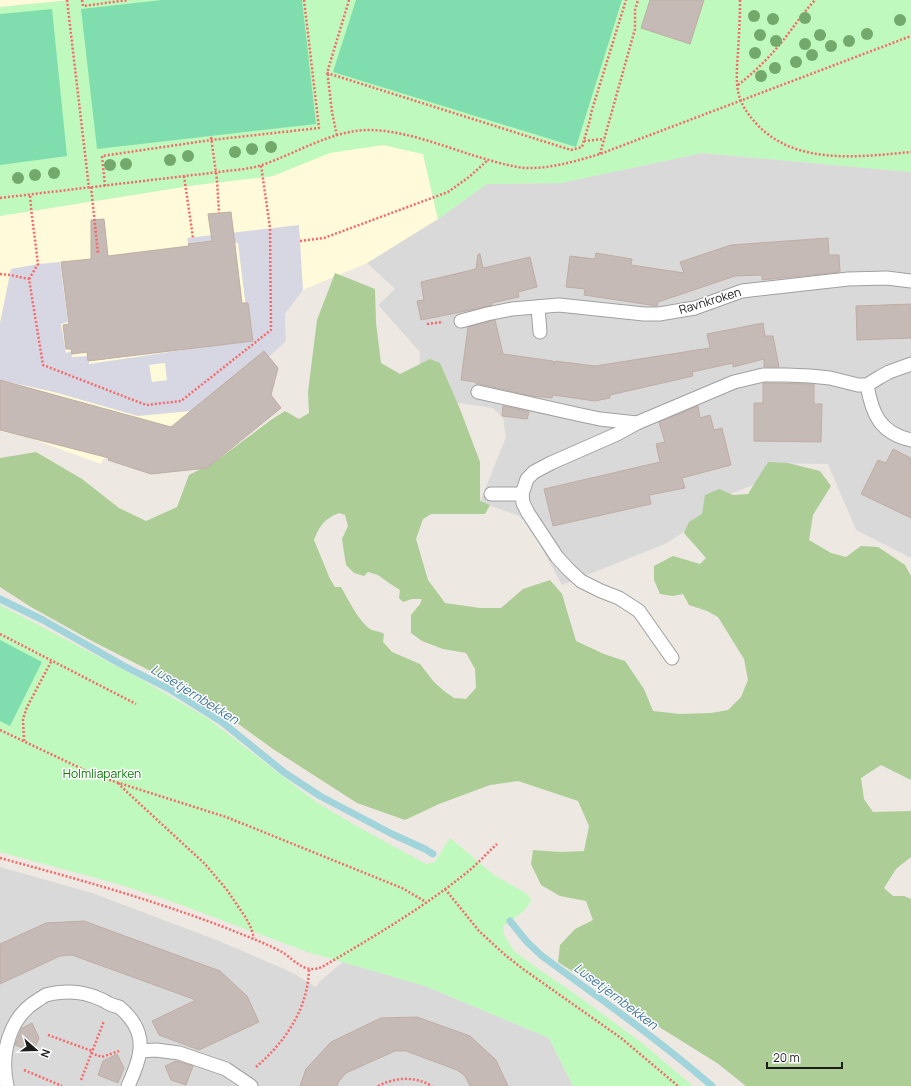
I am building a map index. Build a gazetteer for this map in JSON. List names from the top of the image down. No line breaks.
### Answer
{"streets":{"lane":["Ravnkroken"]},"water":["Lusetjernbekken"],"parks":["Holmliaparken"],"scale_bar":"20 m","north":"right"}
